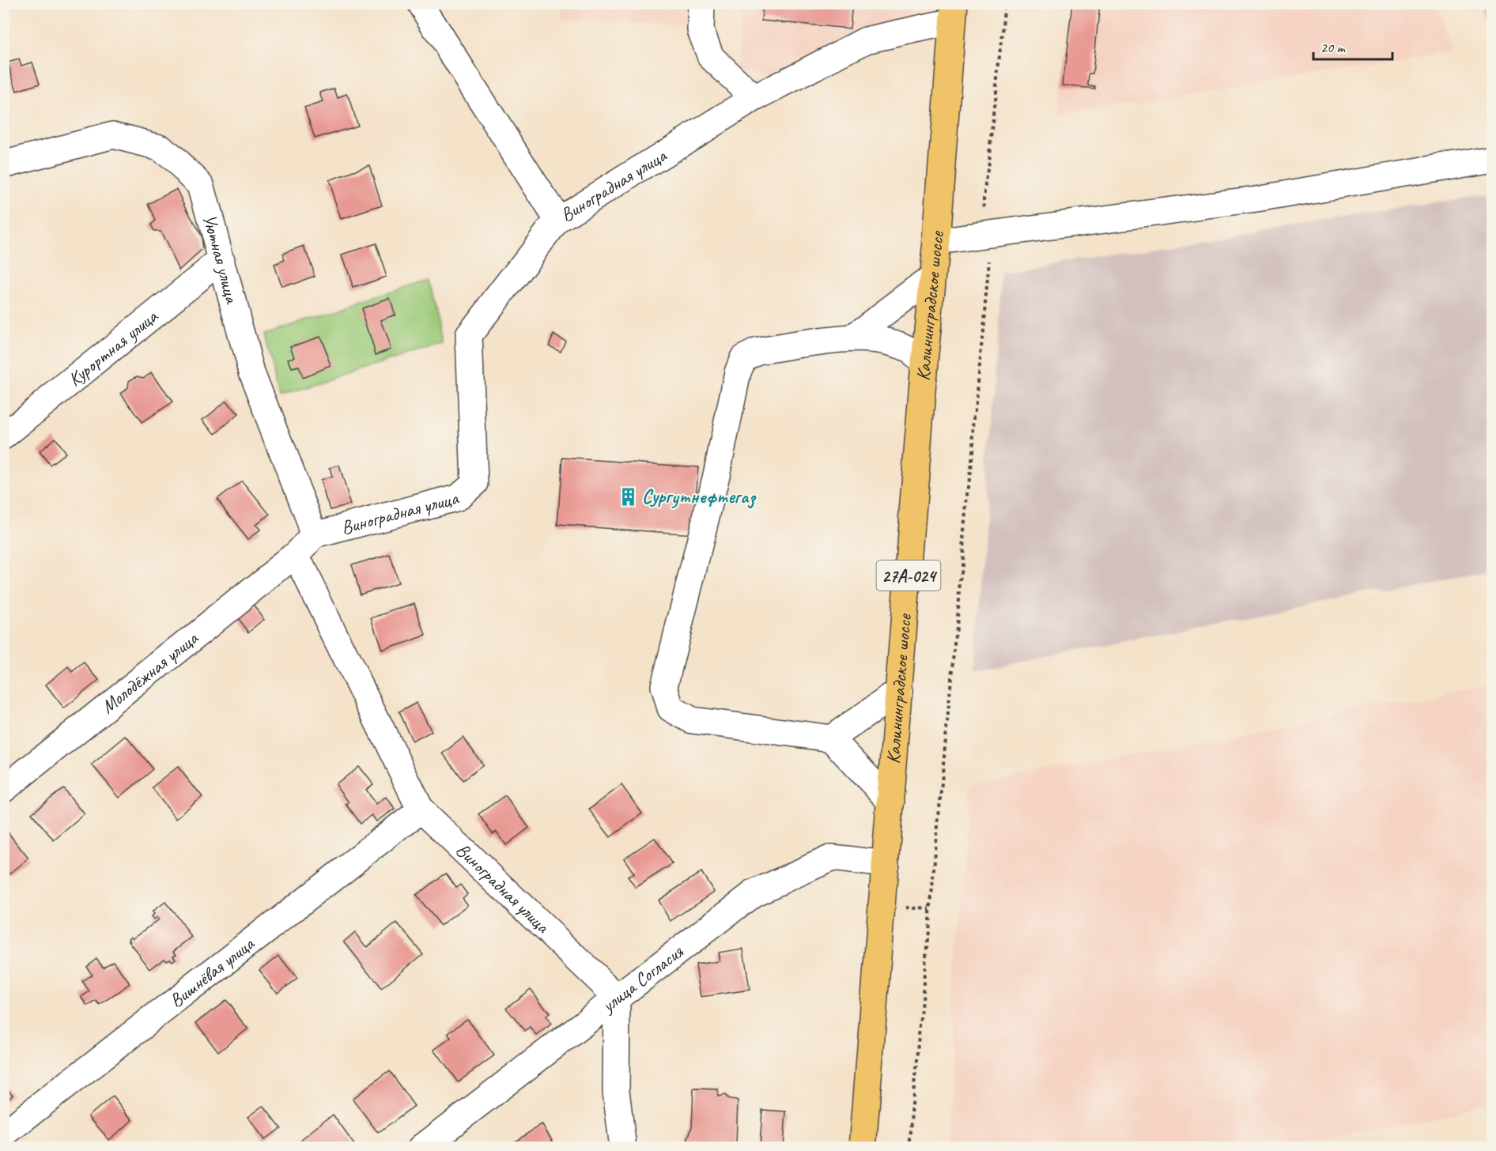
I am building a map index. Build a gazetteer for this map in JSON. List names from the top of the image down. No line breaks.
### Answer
{"streets":{"main road":["Калининградское шоссе","27А-024"],"street":["Виноградная улица","Уютная улица","Курортная улица","Молодёжная улица","Вишнёвая улица","улица Согласия"]},"crossings":[["Виноградная улица","Уютная улица"],["Виноградная улица","Калининградское шоссе"],["Виноградная улица","Молодёжная улица"],["Виноградная улица","Вишнёвая улица"],["Виноградная улица","улица Согласия"],["Уютная улица","Курортная улица"],["Калининградское шоссе","улица Согласия"]],"places":{"building":["Сургутнефтегаз"]},"scale_bar":"20 m"}
